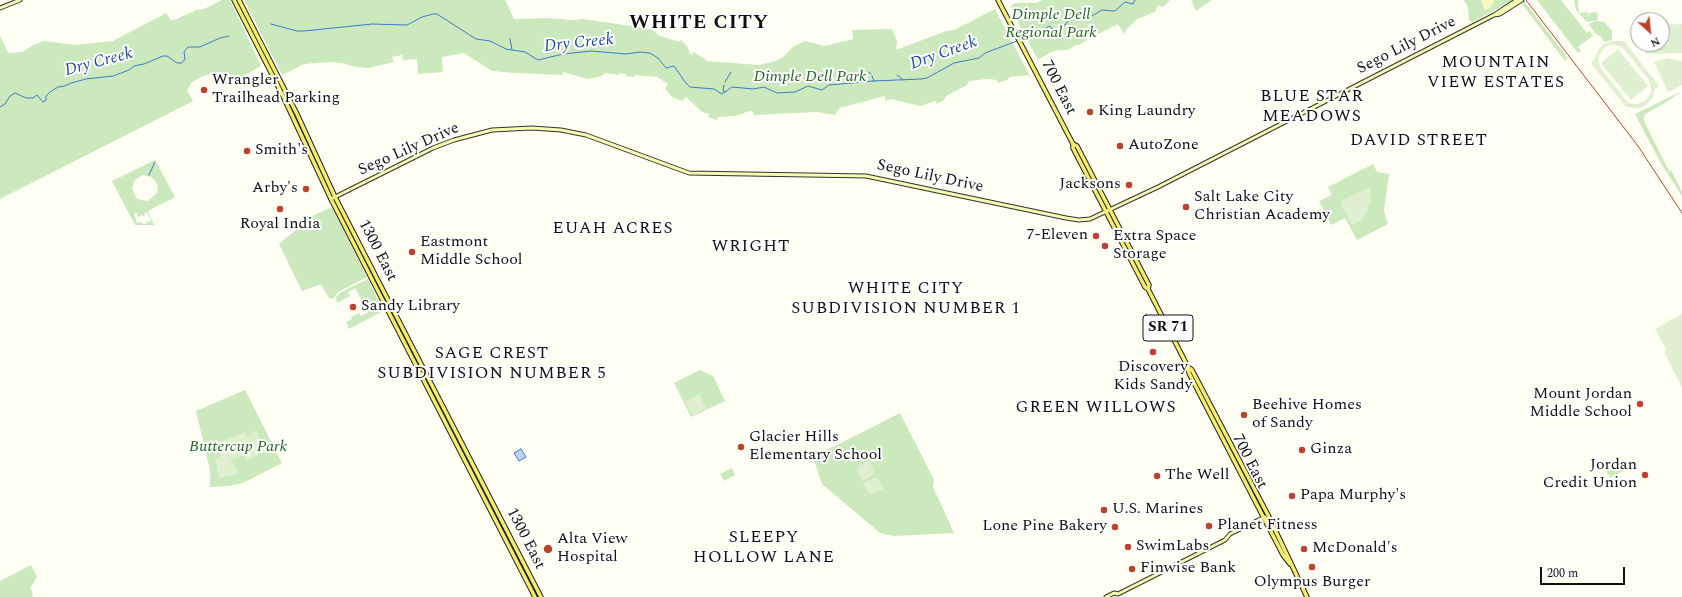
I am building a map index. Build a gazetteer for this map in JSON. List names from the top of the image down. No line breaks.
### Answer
{"streets":{"main road":["Sego Lily Drive","700 East","1300 East","SR 71"]},"crossings":[["Sego Lily Drive","700 East"],["Sego Lily Drive","1300 East"]],"districts":["WHITE CITY","MOUNTAIN VIEW ESTATES","BLUE STAR MEADOWS","DAVID STREET","EUAH ACRES","WRIGHT","WHITE CITY SUBDIVISION NUMBER 1","SAGE CREST SUBDIVISION NUMBER 5","GREEN WILLOWS","SLEEPY HOLLOW LANE"],"water":["Dry Creek"],"parks":["Dimple Dell Regional Park","Dimple Dell Park","Buttercup Park"],"places":["Wrangler Trailhead Parking","King Laundry","AutoZone","Smith's","Jacksons","Arby's","Salt Lake City Christian Academy","Royal India","7-Eleven","Extra Space Storage","Eastmont Middle School","Sandy Library","Discovery Kids Sandy","Mount Jordan Middle School","Beehive Homes of Sandy","Glacier Hills Elementary School","Ginza","Jordan Credit Union","The Well","Papa Murphy's","U.S. Marines","Planet Fitness","Lone Pine Bakery","SwimLabs","Alta View Hospital","McDonald's","Olympus Burger","Finwise Bank"],"scale_bar":"200 m","north":"bottom right"}
